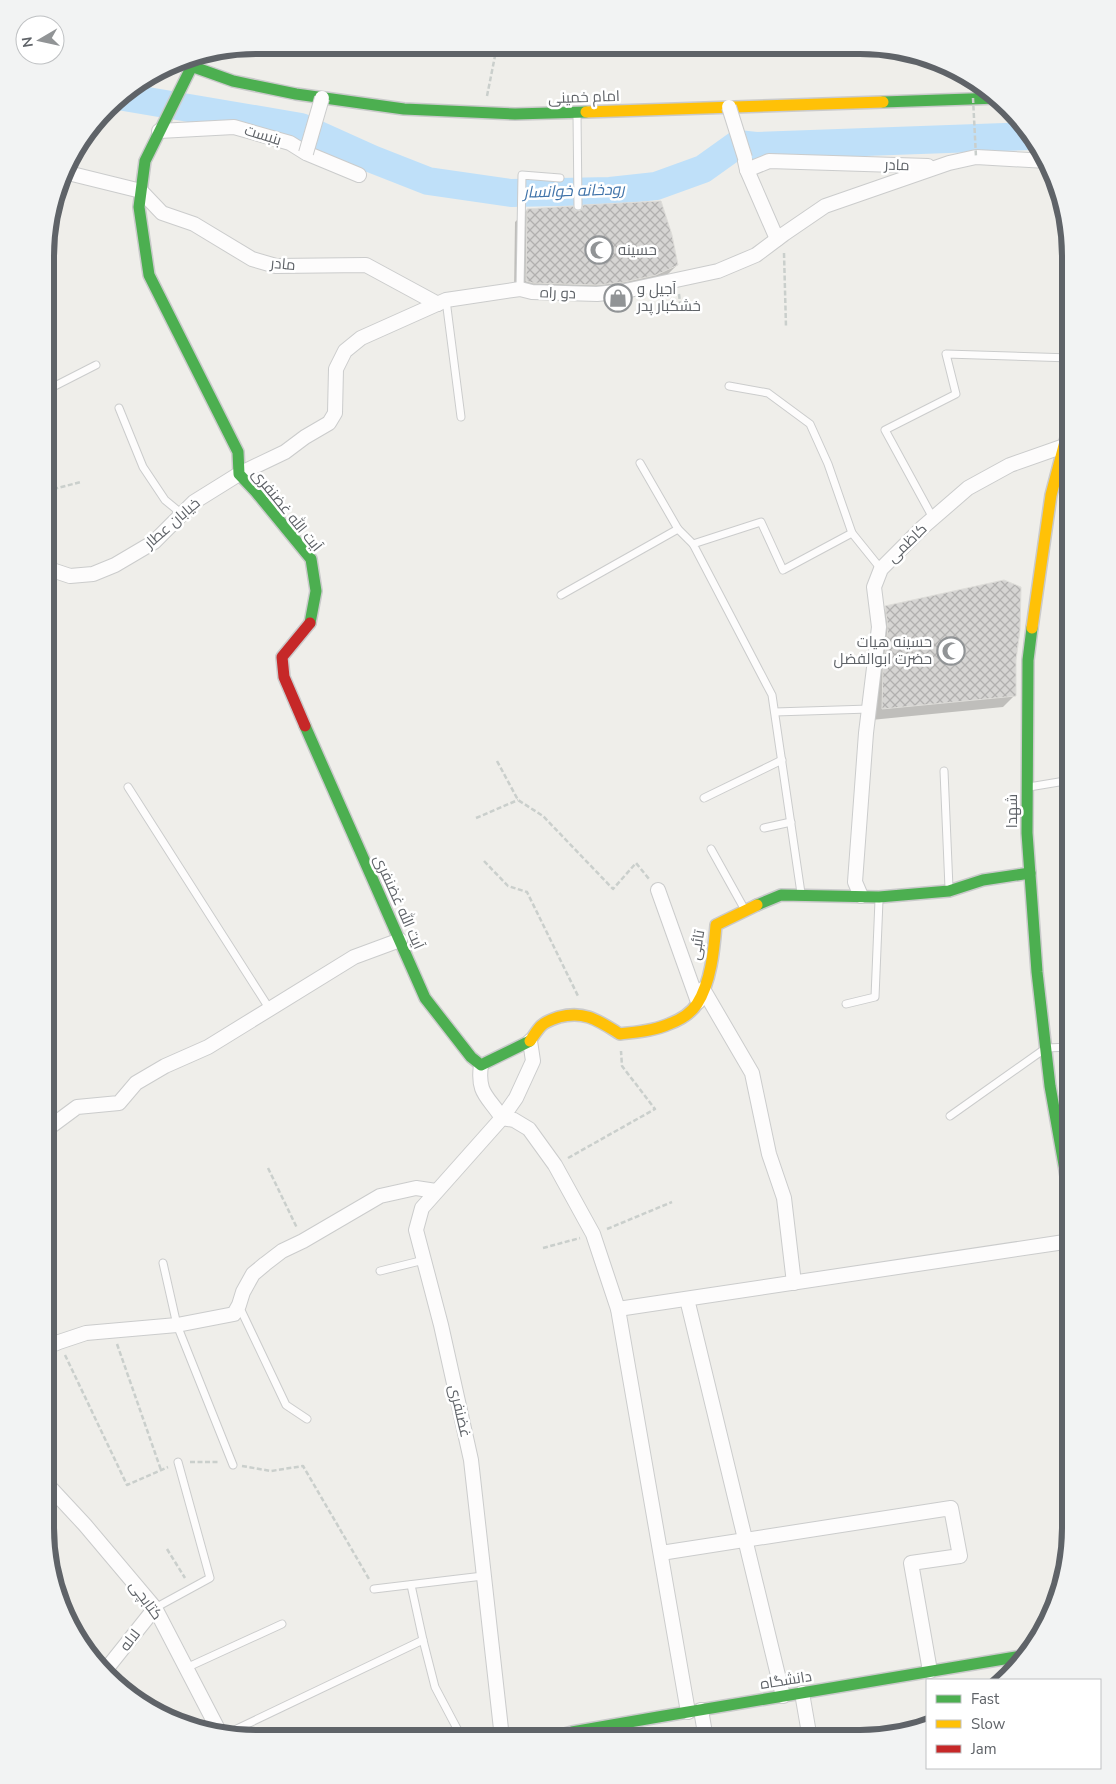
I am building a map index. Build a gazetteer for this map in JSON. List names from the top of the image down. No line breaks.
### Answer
{"streets":{"street":["امام خمینی","بنبست","مادر","دو راه","آیت الله غضنفری","خیابان عطار","کاظمی","شهدا","تائبی","غضنفری","کتابچی","لاله","دانشگاه"]},"crossings":[["امام خمینی","آیت الله غضنفری"],["بنبست","آیت الله غضنفری"],["مادر","دو راه"],["مادر","آیت الله غضنفری"],["دو راه","آیت الله غضنفری"],["دو راه","خیابان عطار"],["آیت الله غضنفری","خیابان عطار"],["کاظمی","تائبی"],["شهدا","تائبی"],["کتابچی","لاله"]],"water":["رودخانه خوانسار"],"places":{"mosque":["حسینه","حسینه هیات حضرت ابوالفضل"],"shop":["آجیل و خشکبار پدر"]},"legend":["Fast","Slow","Jam"],"north":"left"}
